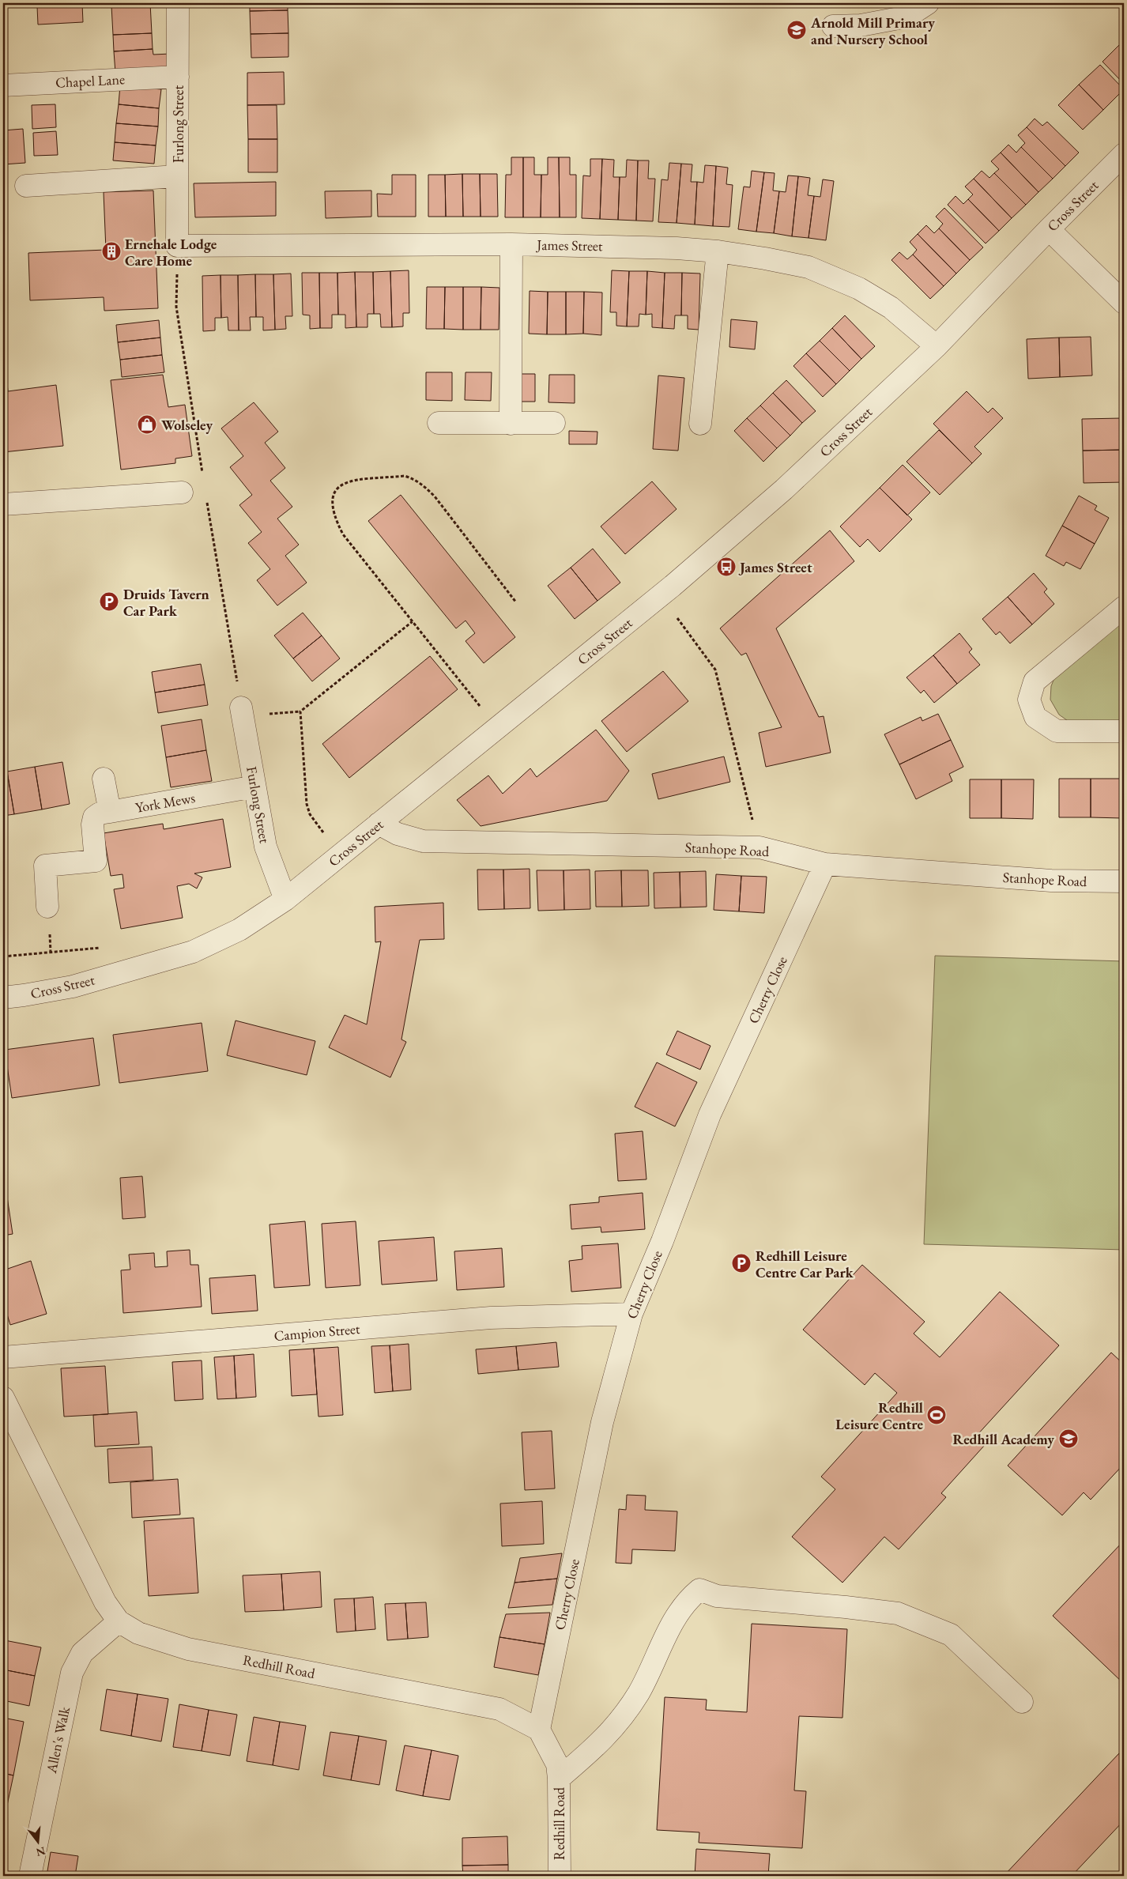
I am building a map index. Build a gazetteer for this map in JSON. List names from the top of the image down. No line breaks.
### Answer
{"streets":{"street":["Chapel Lane","Furlong Street","Cross Street","James Street","York Mews","Stanhope Road","Cherry Close","Campion Street","Redhill Road","Allen's Walk"]},"crossings":[["Chapel Lane","Furlong Street"],["Furlong Street","Cross Street"],["Furlong Street","James Street"],["Furlong Street","York Mews"],["Cross Street","James Street"],["Cross Street","Stanhope Road"],["Stanhope Road","Cherry Close"],["Cherry Close","Campion Street"],["Cherry Close","Redhill Road"],["Redhill Road","Allen's Walk"]],"places":{"school or university":["Arnold Mill Primary and Nursery School","Redhill Academy"],"building":["Ernehale Lodge Care Home"],"shop":["Wolseley"],"bus stop":["James Street"],"parking":["Druids Tavern Car Park","Redhill Leisure Centre Car Park"],"sports":["Redhill Leisure Centre"]},"north":"bottom"}
